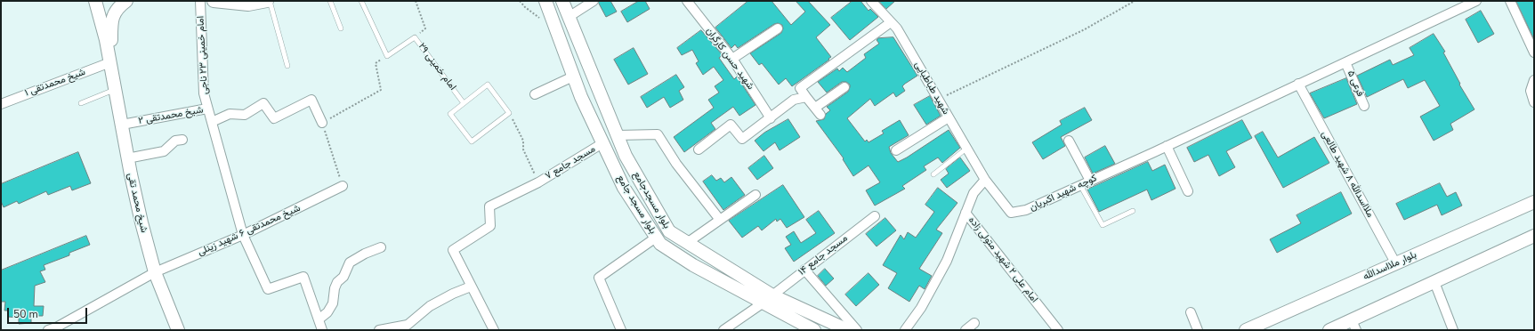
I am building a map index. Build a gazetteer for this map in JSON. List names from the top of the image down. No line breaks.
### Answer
{"streets":{"main road":["بلوار مسجدجامع","شیخ محمد تقی","بلوار مسجد جامع","بلوار ملااسدالله"],"street":["امام خمینی ۲۳ ناجی","شهید حسن کارگران","شیخ محمدتقی ۱","فرعی ۵","شهید طباطبایی","شیخ محمدتقی ۲","مسجد جامع ۷","ملااسدالله ۸ شهید طالعی","کوچه شهید اکبریان","شیخ محمدتقی ۶ شهید زینلی","مسجد جامع ۱۴","امام علی ۲ شهید متولی زاده"],"lane":["امام خمینی ۲۹"]},"crossings":[["امام خمینی ۲۳ ناجی","شیخ محمدتقی ۲"],["شیخ محمدتقی ۱","شیخ محمد تقی"],["فرعی ۵","کوچه شهید اکبریان"],["شهید طباطبایی","کوچه شهید اکبریان"],["شیخ محمدتقی ۲","شیخ محمد تقی"],["شیخ محمدتقی ۲","شیخ محمدتقی ۶ شهید زینلی"],["مسجد جامع ۷","بلوار مسجد جامع"],["ملااسدالله ۸ شهید طالعی","کوچه شهید اکبریان"],["ملااسدالله ۸ شهید طالعی","بلوار ملااسدالله"],["بلوار مسجدجامع","بلوار مسجد جامع"],["بلوار مسجدجامع","مسجد جامع ۱۴"],["شیخ محمد تقی","شیخ محمدتقی ۶ شهید زینلی"],["بلوار مسجد جامع","مسجد جامع ۱۴"]],"scale_bar":"50 m"}
